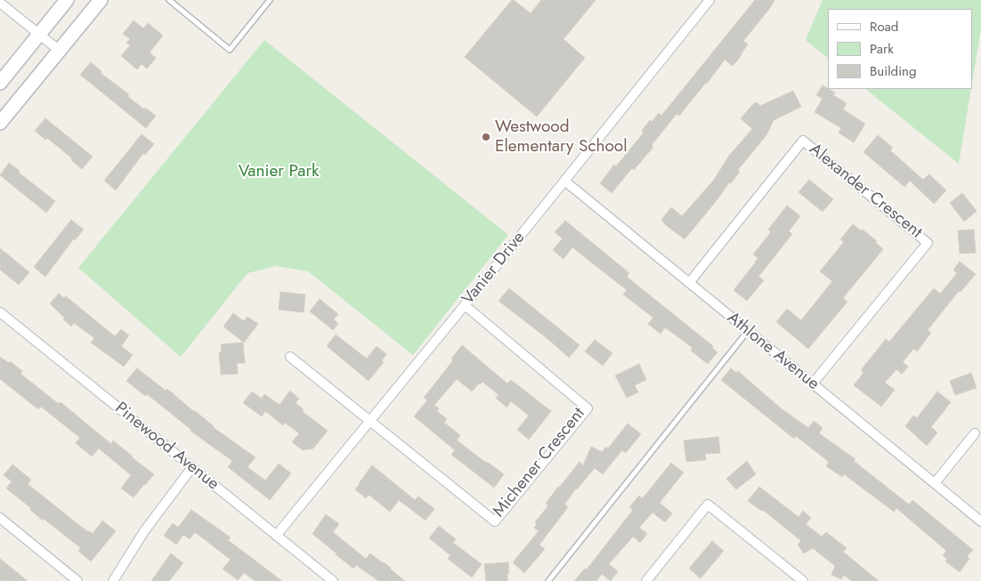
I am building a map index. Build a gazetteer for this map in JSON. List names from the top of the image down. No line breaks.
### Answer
{"streets":{"street":["Alexander Crescent","Vanier Drive","Athlone Avenue","Pinewood Avenue","Michener Crescent"]},"crossings":[["Alexander Crescent","Athlone Avenue"],["Vanier Drive","Athlone Avenue"],["Vanier Drive","Pinewood Avenue"],["Vanier Drive","Michener Crescent"]],"parks":["Vanier Park"],"places":["Westwood Elementary School"],"legend":["Road","Park","Building"]}
